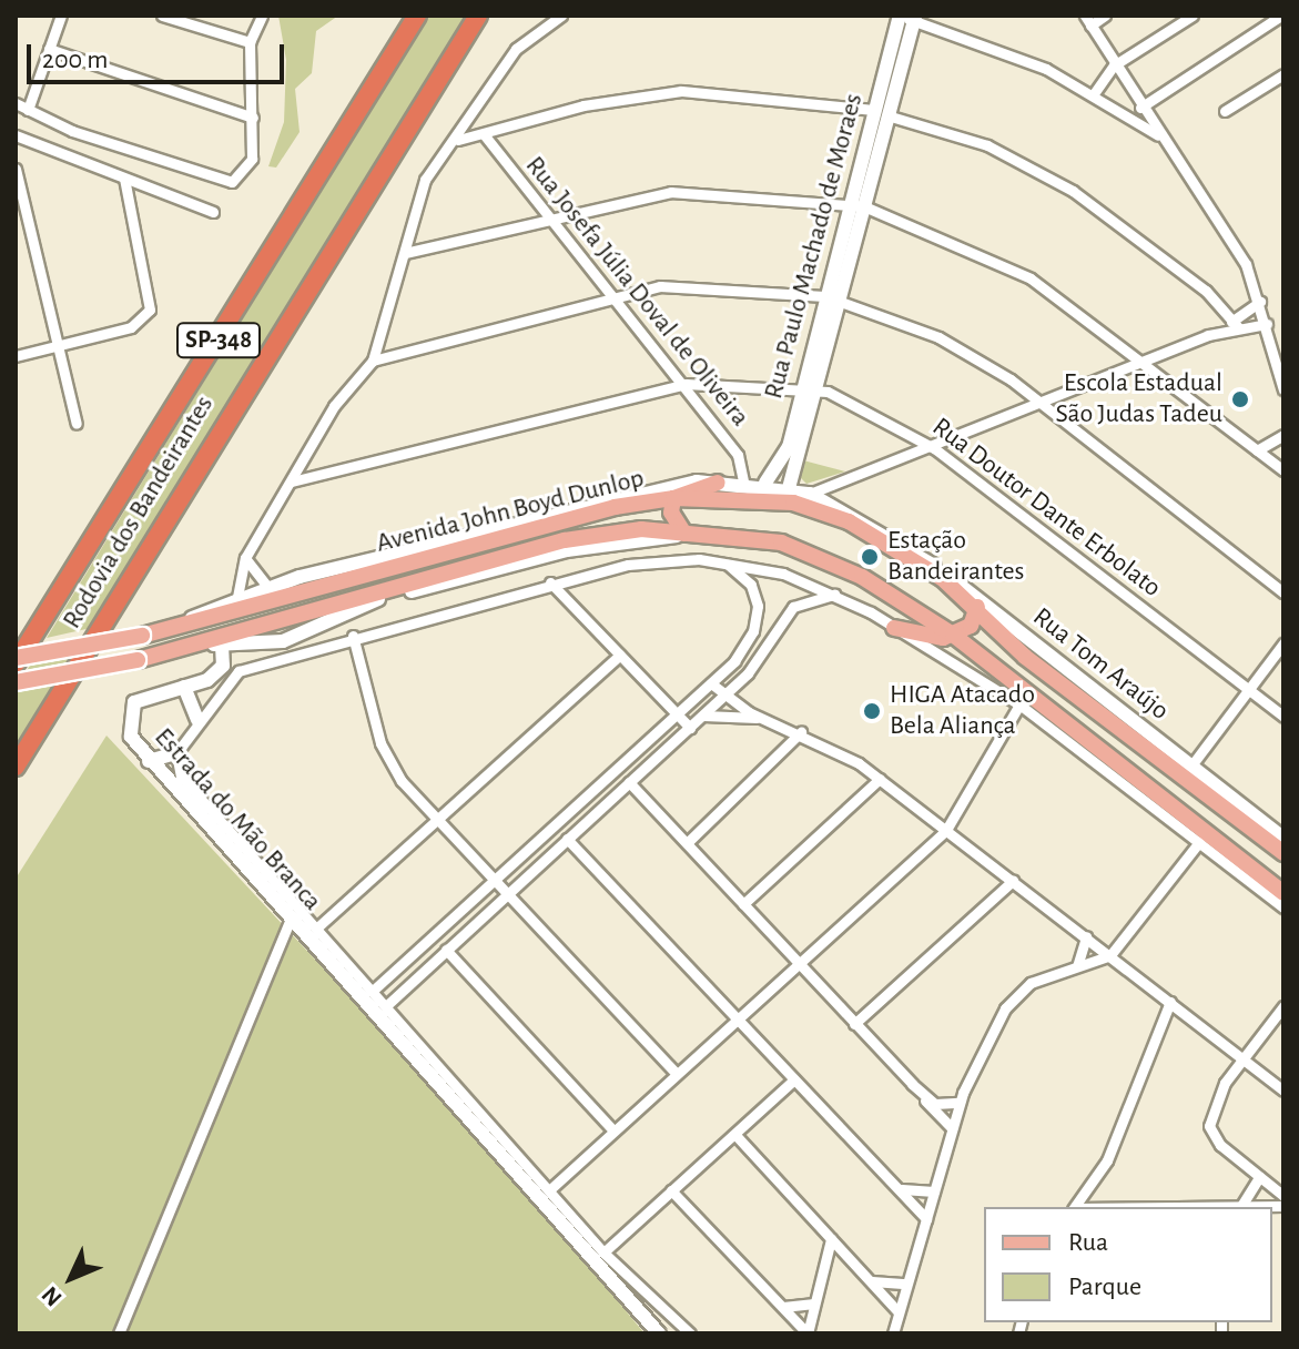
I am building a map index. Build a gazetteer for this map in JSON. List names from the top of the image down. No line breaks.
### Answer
{"streets":{"highway":["SP-348","Rodovia dos Bandeirantes"],"main road":["Avenida John Boyd Dunlop"],"street":["Rua Paulo Machado de Moraes","Rua Josefa Júlia Doval de Oliveira","Rua Doutor Dante Erbolato","Rua Tom Araújo","Estrada do Mão Branca"]},"crossings":[["Rua Paulo Machado de Moraes","Rua Doutor Dante Erbolato"],["Rua Josefa Júlia Doval de Oliveira","Rua Doutor Dante Erbolato"],["Avenida John Boyd Dunlop","Rodovia dos Bandeirantes"],["Avenida John Boyd Dunlop","Rua Tom Araújo"],["Avenida John Boyd Dunlop","Estrada do Mão Branca"]],"places":["Escola Estadual São Judas Tadeu","Estação Bandeirantes","HIGA Atacado Bela Aliança"],"legend":["Rua","Parque"],"scale_bar":"200 m","north":"bottom left"}
